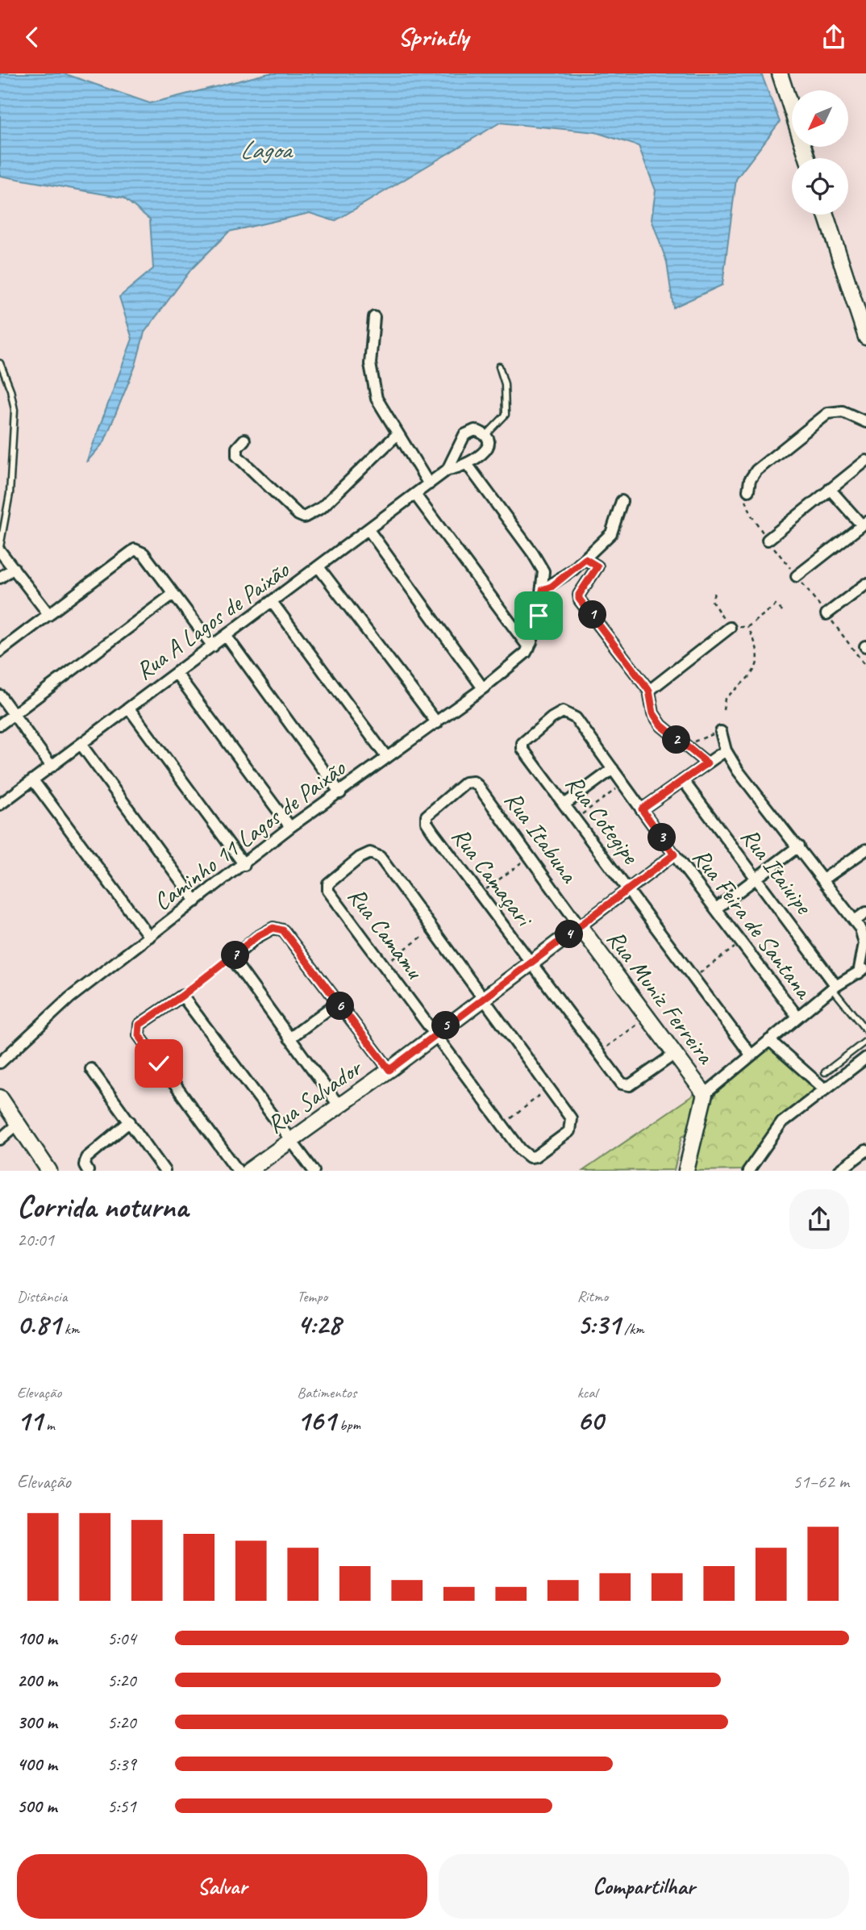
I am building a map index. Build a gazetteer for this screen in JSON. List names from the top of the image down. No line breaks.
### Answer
{"streets":{"street":["Rua A Lagos de Paixão","Rua Cotegipe","Caminho 11 Lagos de Paixão","Rua Itabuna","Rua Itaiuipe","Rua Camaçari","Rua Feira de Santana","Rua Camamu","Rua Muniz Ferreira","Rua Salvador"]},"crossings":[["Rua Cotegipe","Rua Feira de Santana"],["Rua Cotegipe","Rua Muniz Ferreira"],["Rua Cotegipe","Rua Salvador"],["Rua Itabuna","Rua Camaçari"],["Rua Itabuna","Rua Muniz Ferreira"],["Rua Itabuna","Rua Salvador"],["Rua Itaiuipe","Rua Muniz Ferreira"],["Rua Camaçari","Rua Muniz Ferreira"],["Rua Camaçari","Rua Salvador"],["Rua Feira de Santana","Rua Muniz Ferreira"],["Rua Feira de Santana","Rua Salvador"],["Rua Camamu","Rua Salvador"],["Rua Muniz Ferreira","Rua Salvador"]],"water":["Lagoa"],"north":"bottom left","page":{"header":"Sprintly","pins":["1","2","3","4","7","6","5"],"heading":["Corrida noturna","20:01"],"stats":[["Distância","0.81 km"],["Tempo","4:28"],["Ritmo","5:31 /km"],["Elevação","11 m"],["Batimentos","161 bpm"],["kcal","60"]],"chart":["Elevação","51–62 m"],"list":[{"name":"100 m","note":"5:04"},{"name":"200 m","note":"5:20"},{"name":"300 m","note":"5:20"},{"name":"400 m","note":"5:39"},{"name":"500 m","note":"5:51"}],"buttons":["Salvar","Compartilhar"]}}
